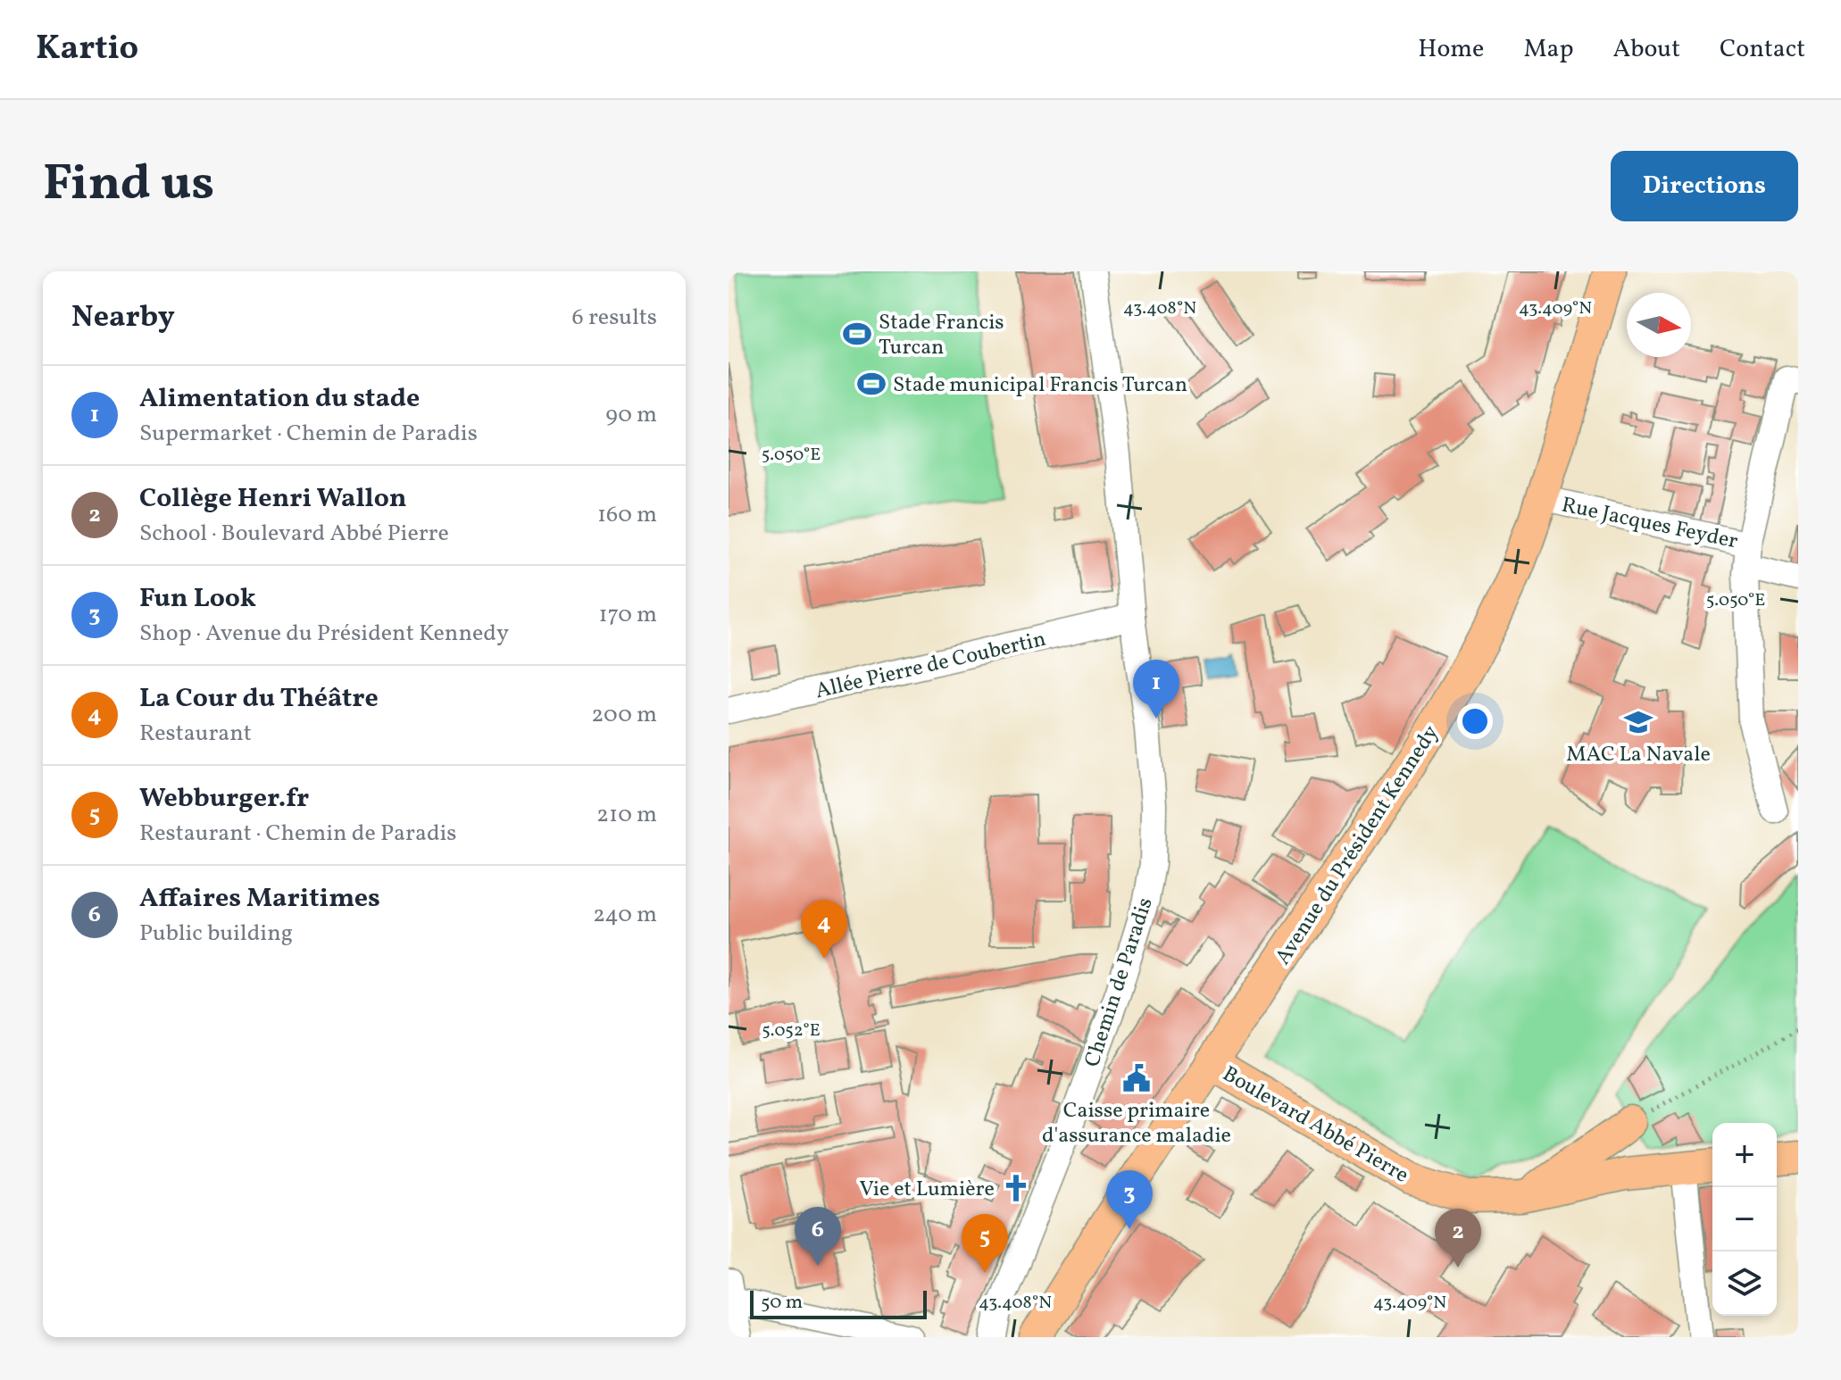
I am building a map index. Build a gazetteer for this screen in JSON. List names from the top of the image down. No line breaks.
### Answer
{"streets":{"main road":["Avenue du Président Kennedy","Boulevard Abbé Pierre"],"street":["Rue Jacques Feyder","Allée Pierre de Coubertin","Chemin de Paradis"]},"crossings":[["Rue Jacques Feyder","Avenue du Président Kennedy"],["Allée Pierre de Coubertin","Chemin de Paradis"],["Avenue du Président Kennedy","Boulevard Abbé Pierre"]],"places":{"sports":["Stade Francis Turcan","Stade municipal Francis Turcan"],"school or university":["MAC La Navale"],"public building":["Caisse primaire d'assurance maladie"],"church":["Vie et Lumière"]},"scale_bar":"50 m","north":"right","page":{"header":"Kartio","nav":["Home","Map","About","Contact"],"title":"Find us","buttons":"Directions","heading":["Nearby","6 results"],"list":[{"mark":"1","name":"Alimentation du stade","note":"Supermarket · Chemin de Paradis","value":"90 m"},{"mark":"2","name":"Collège Henri Wallon","note":"School · Boulevard Abbé Pierre","value":"160 m"},{"mark":"3","name":"Fun Look","note":"Shop · Avenue du Président Kennedy","value":"170 m"},{"mark":"4","name":"La Cour du Théâtre","note":"Restaurant","value":"200 m"},{"mark":"5","name":"Webburger.fr","note":"Restaurant · Chemin de Paradis","value":"210 m"},{"mark":"6","name":"Affaires Maritimes","note":"Public building","value":"240 m"}],"pins":["1","4","3","6","2","5"],"map_buttons":["+","−"],"scale":"50 m"},"coordinates":["43.408°N","43.409°N","5.050°E","5.052°E"]}
